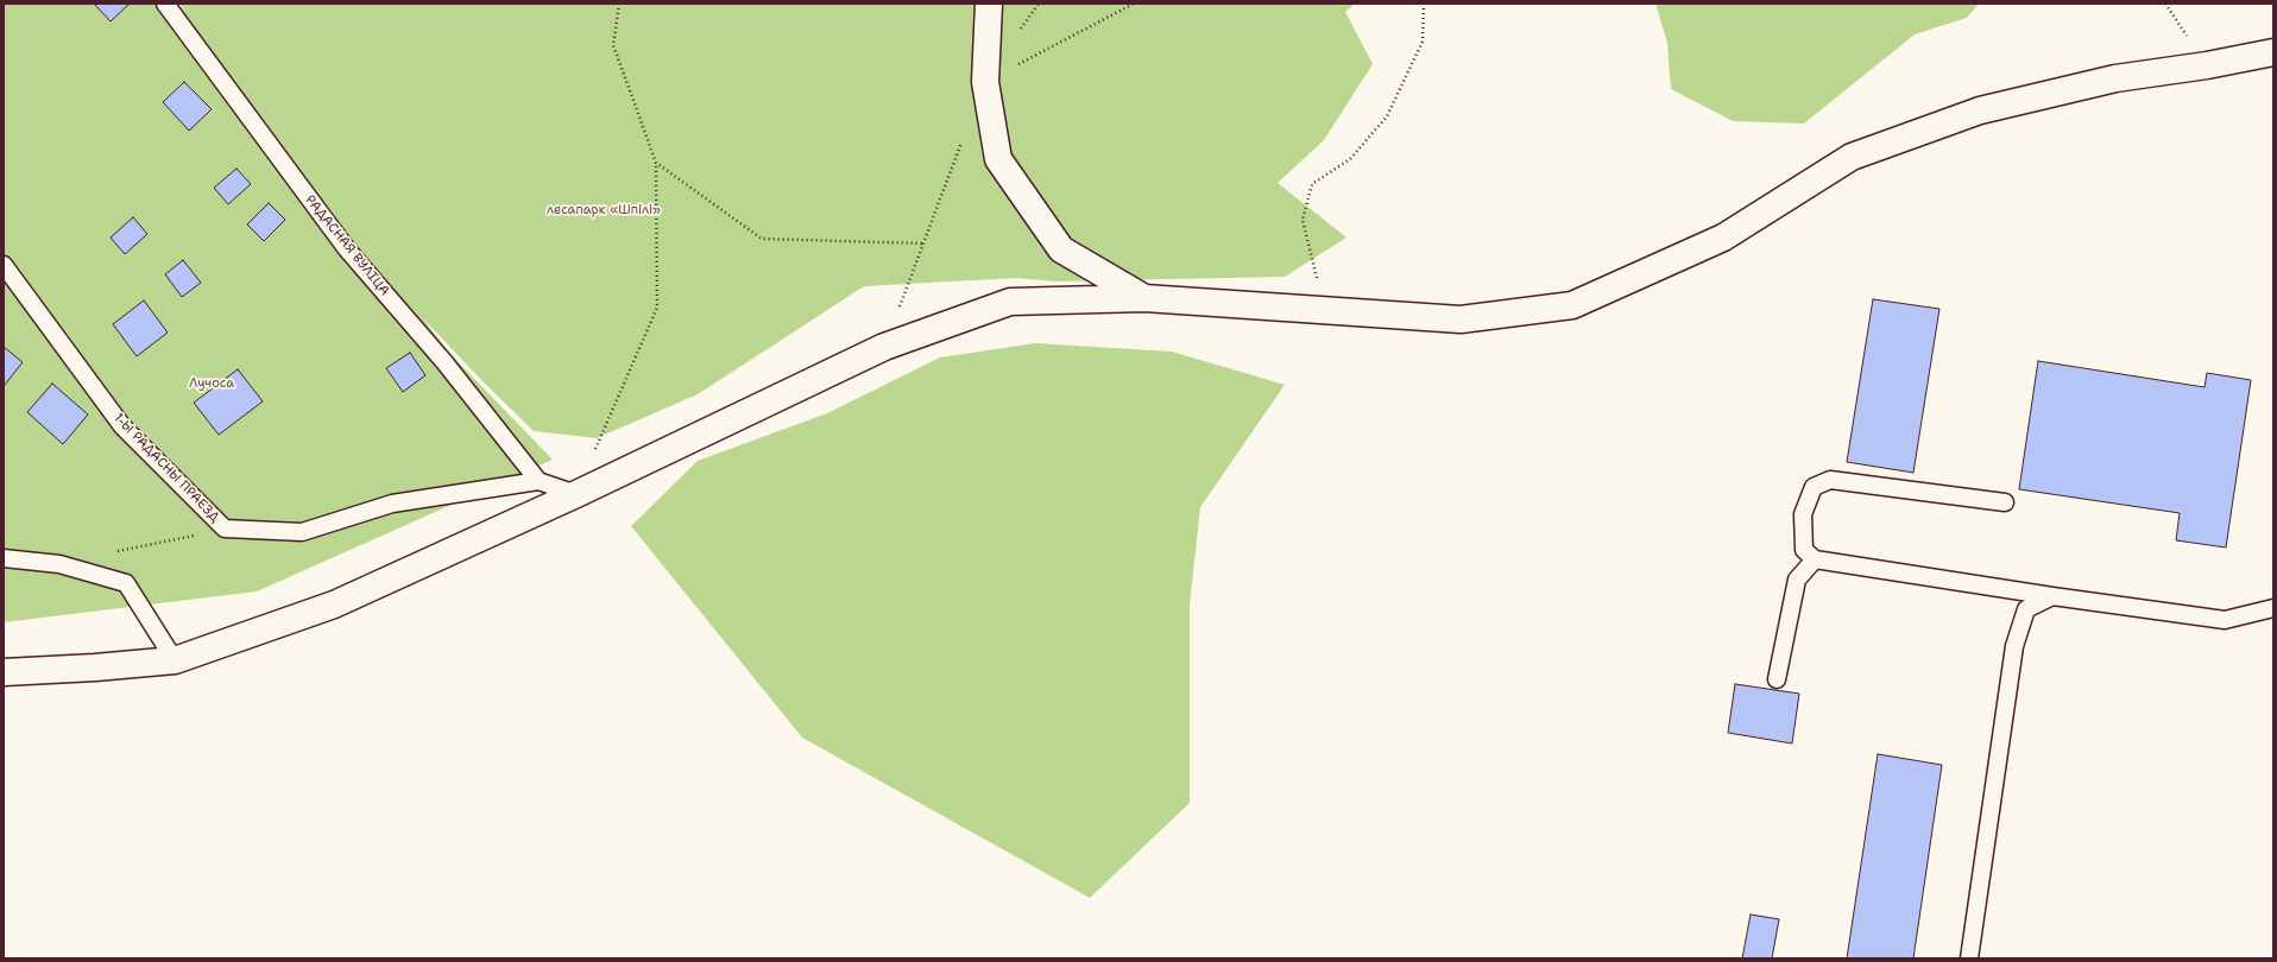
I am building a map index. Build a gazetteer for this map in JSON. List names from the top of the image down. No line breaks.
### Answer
{"streets":{"lane":["РАДАСНАЯ ВУЛІЦА","1-Ы РАДАСНЫ ПРАЕЗД"]},"crossings":[["РАДАСНАЯ ВУЛІЦА","1-Ы РАДАСНЫ ПРАЕЗД"]],"parks":["лесапарк «Шпілі»","Лучоса"]}
